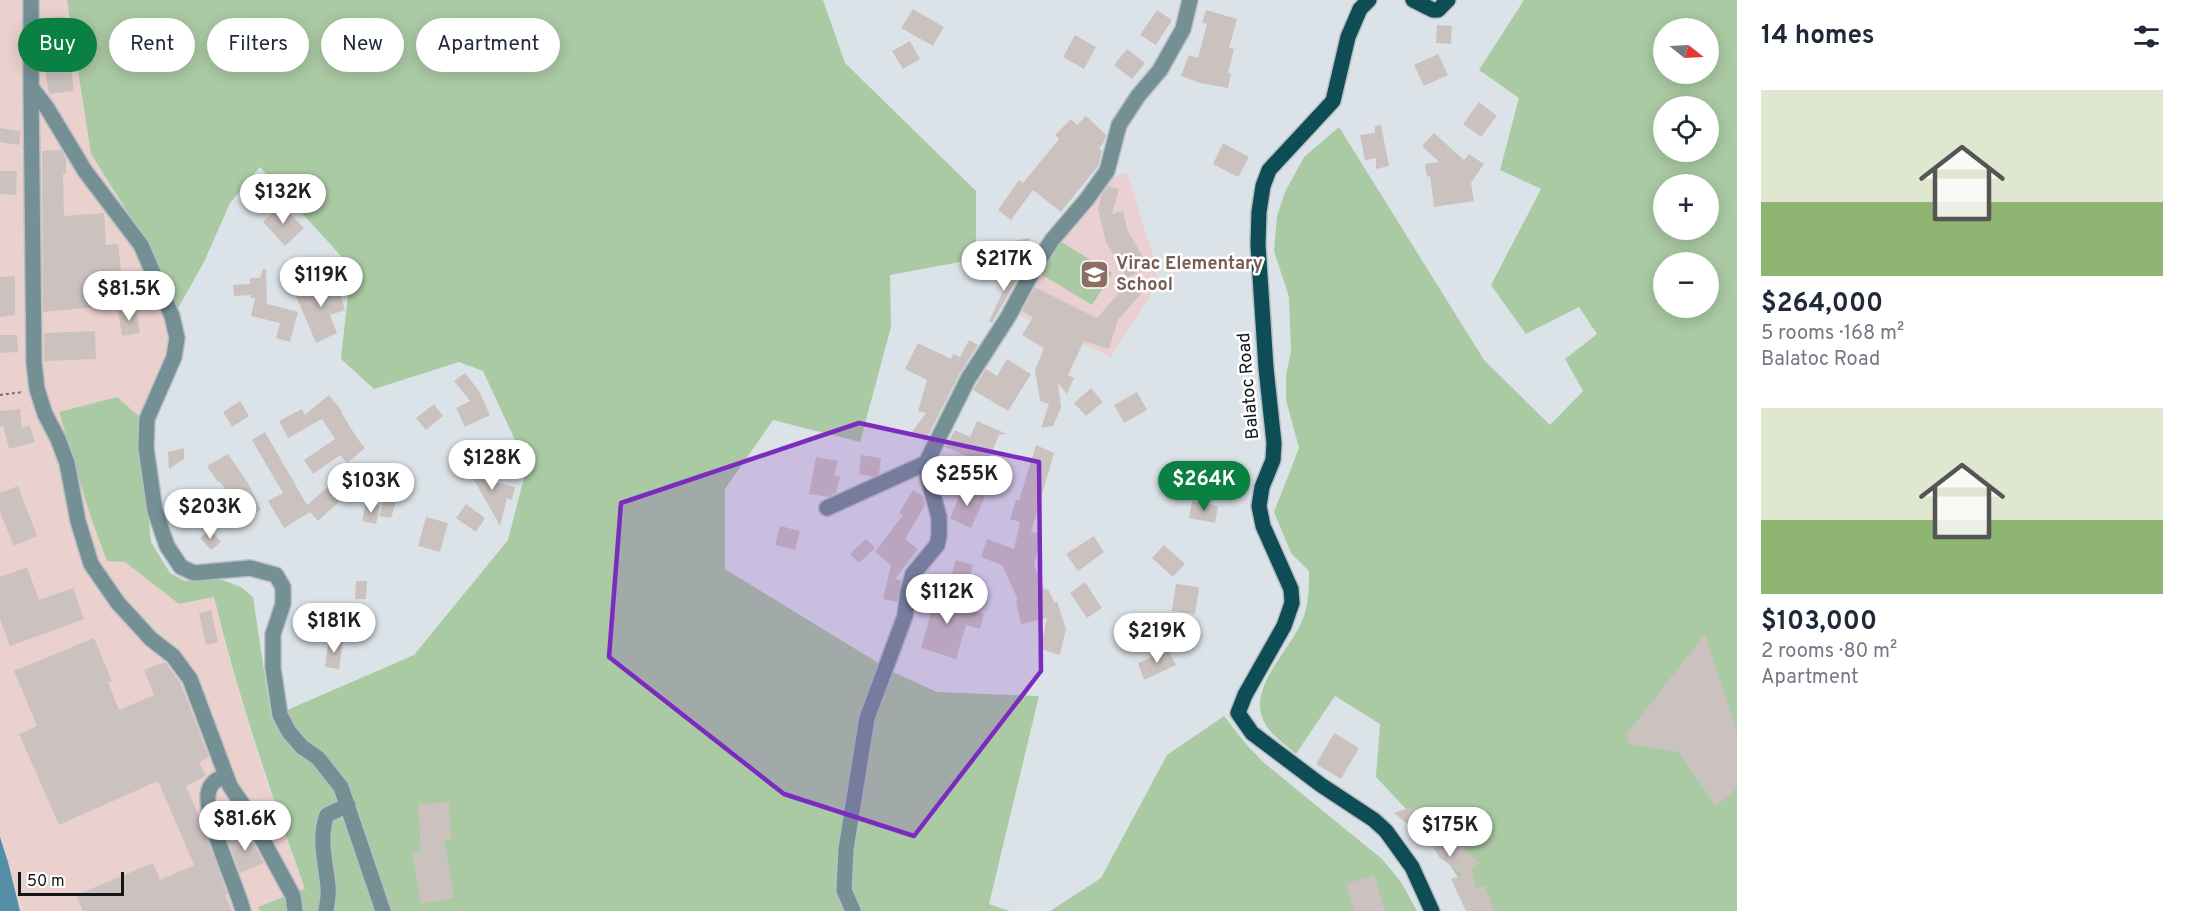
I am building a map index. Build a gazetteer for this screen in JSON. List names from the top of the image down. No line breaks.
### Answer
{"streets":{"main road":["Balatoc Road"]},"places":{"school or university":["Virac Elementary School"]},"scale_bar":"50 m","north":"right","page":{"heading":"14 homes","map_buttons":["+","−"],"chip":["Buy","Rent","Filters","New","Apartment"],"list":[{"name":"$264,000","note":"5 rooms · 168 m² · Balatoc Road"},{"name":"$103,000","note":"2 rooms · 80 m² · Apartment"}],"price":["$132K","$217K","$119K","$81.5K","$128K","$255K","$264K","$103K","$203K","$112K","$181K","$219K","$81.6K","$175K"],"scale":"50 m"}}
